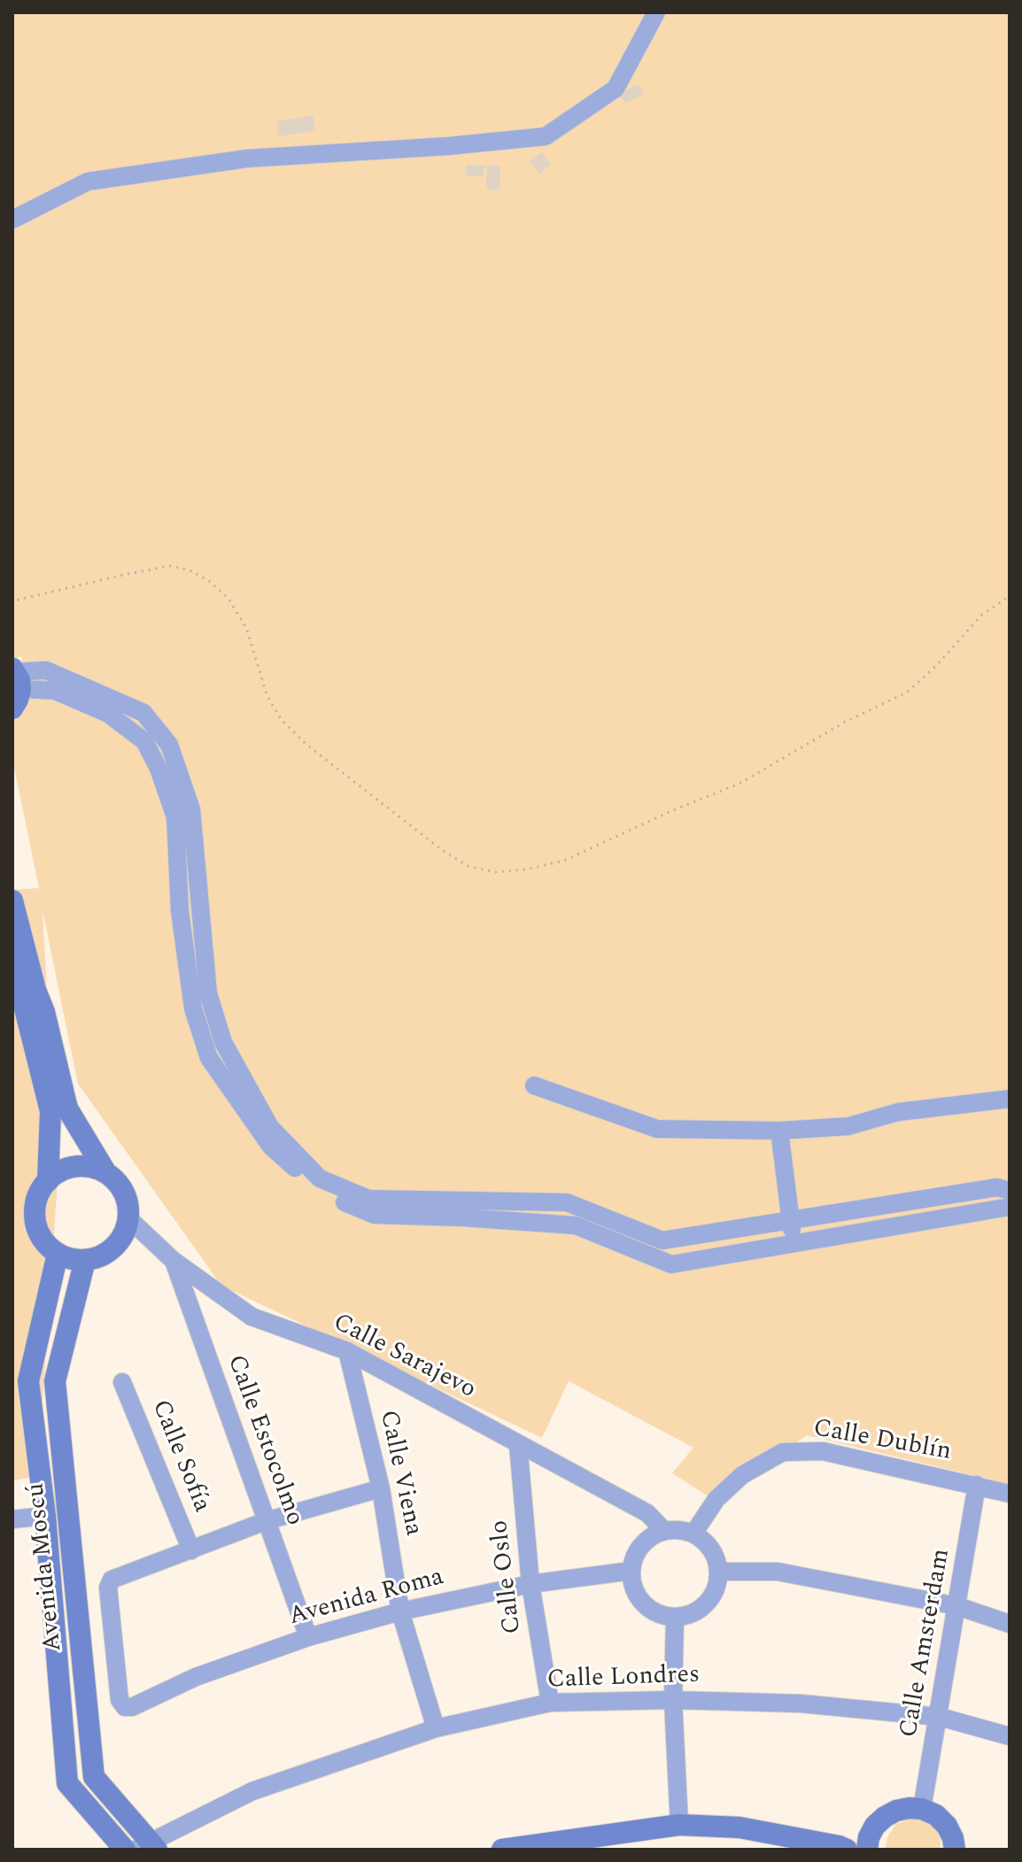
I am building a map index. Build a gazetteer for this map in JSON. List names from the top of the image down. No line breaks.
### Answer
{"streets":{"street":["Calle Sarajevo","Calle Estocolmo","Calle Dublín","Calle Sofía","Calle Viena","Avenida Moscú","Calle Oslo","Avenida Roma","Calle Amsterdam","Calle Londres"]},"crossings":[["Calle Sarajevo","Calle Estocolmo"],["Calle Sarajevo","Calle Dublín"],["Calle Sarajevo","Calle Viena"],["Calle Sarajevo","Avenida Moscú"],["Calle Sarajevo","Calle Oslo"],["Calle Sarajevo","Avenida Roma"],["Calle Estocolmo","Avenida Roma"],["Calle Dublín","Avenida Roma"],["Calle Dublín","Calle Amsterdam"],["Calle Sofía","Avenida Roma"],["Calle Viena","Avenida Roma"],["Calle Viena","Calle Londres"],["Avenida Moscú","Calle Londres"],["Calle Oslo","Avenida Roma"],["Calle Oslo","Calle Londres"],["Calle Amsterdam","Calle Londres"]]}
